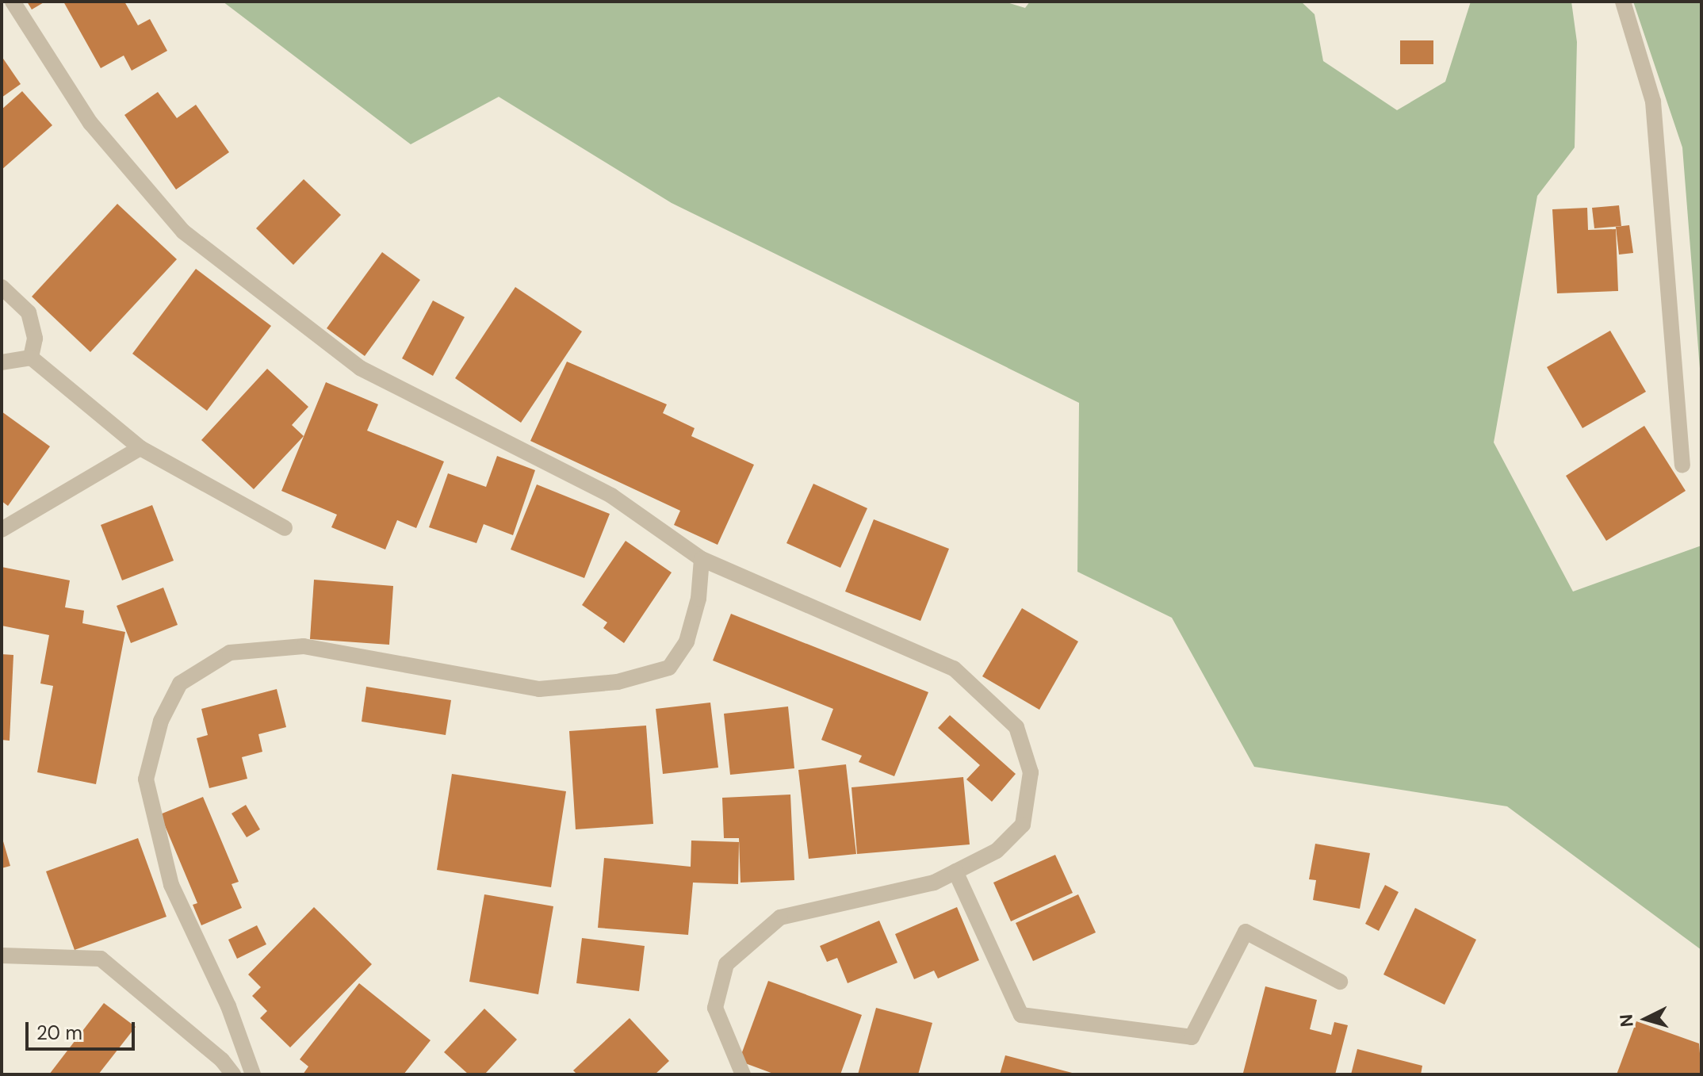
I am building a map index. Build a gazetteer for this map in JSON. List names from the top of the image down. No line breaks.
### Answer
{"scale_bar":"20 m","north":"left"}
